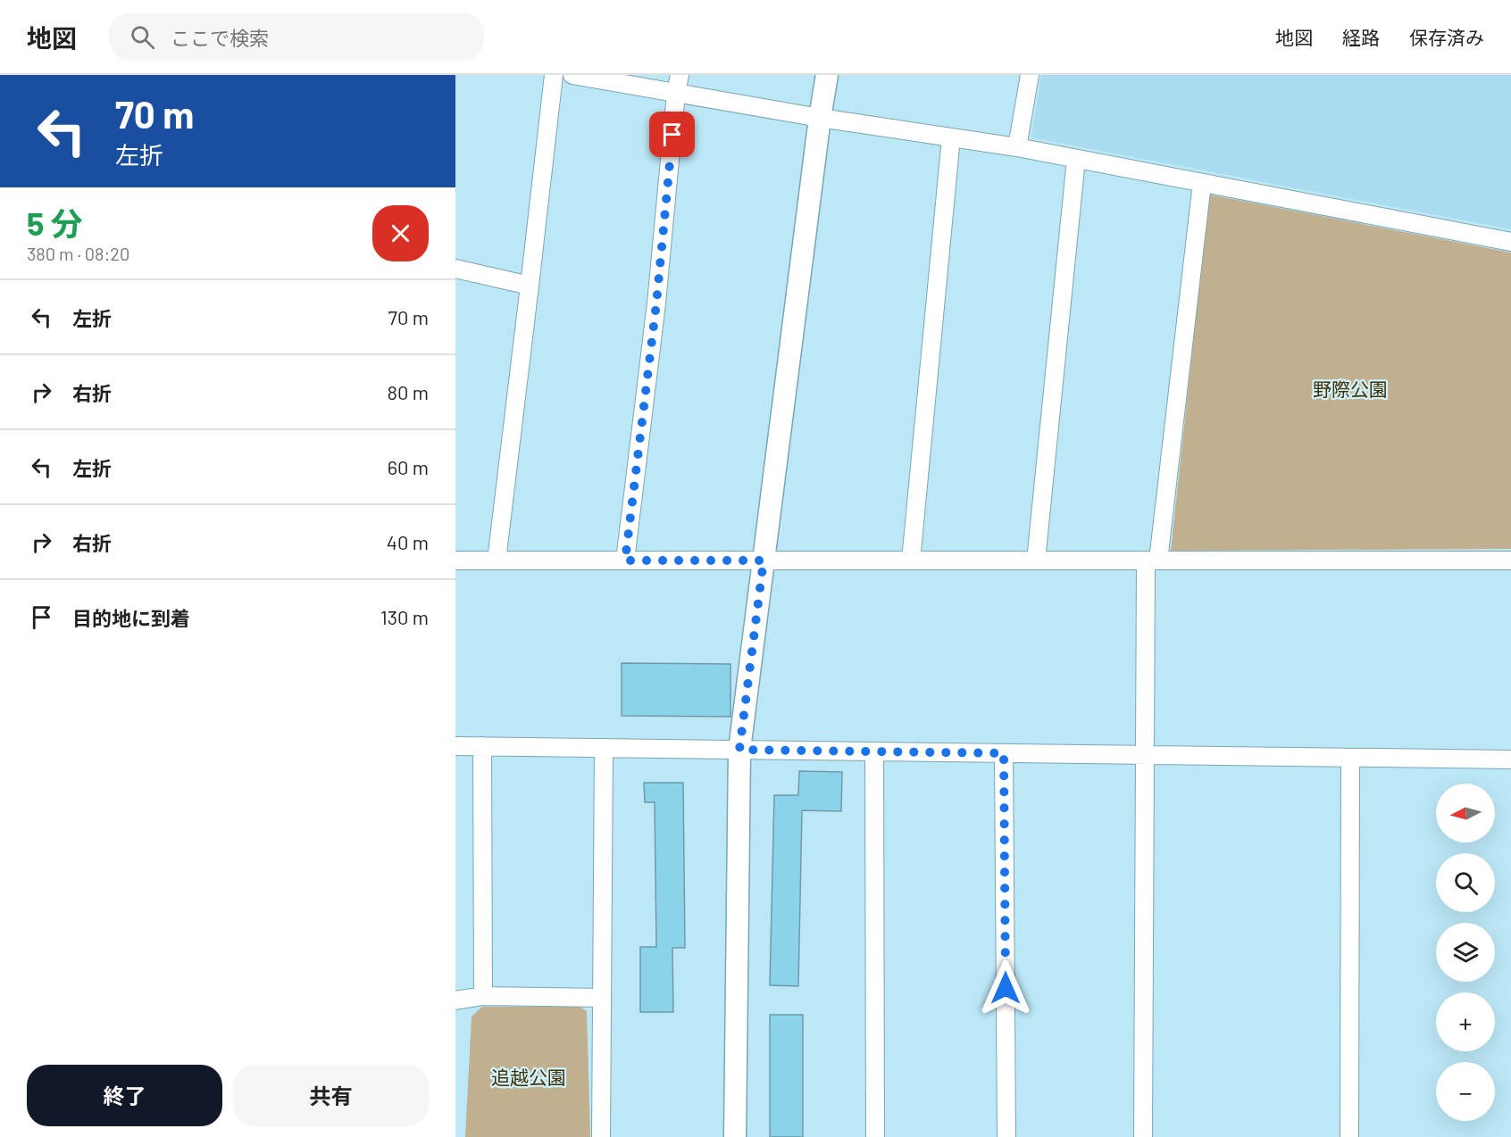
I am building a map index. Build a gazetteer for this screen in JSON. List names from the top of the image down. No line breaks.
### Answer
{"parks":["野際公園","追越公園"],"north":"left","page":{"header":"地図","search":"ここで検索","nav":["地図","経路","保存済み"],"turn":["70 m","左折"],"heading":["5 分","380 m · 08:20"],"list":[{"name":"左折","value":"70 m"},{"name":"右折","value":"80 m"},{"name":"左折","value":"60 m"},{"name":"右折","value":"40 m"},{"name":"目的地に到着","value":"130 m"}],"map_buttons":["+","−"],"buttons":["終了","共有"]}}
